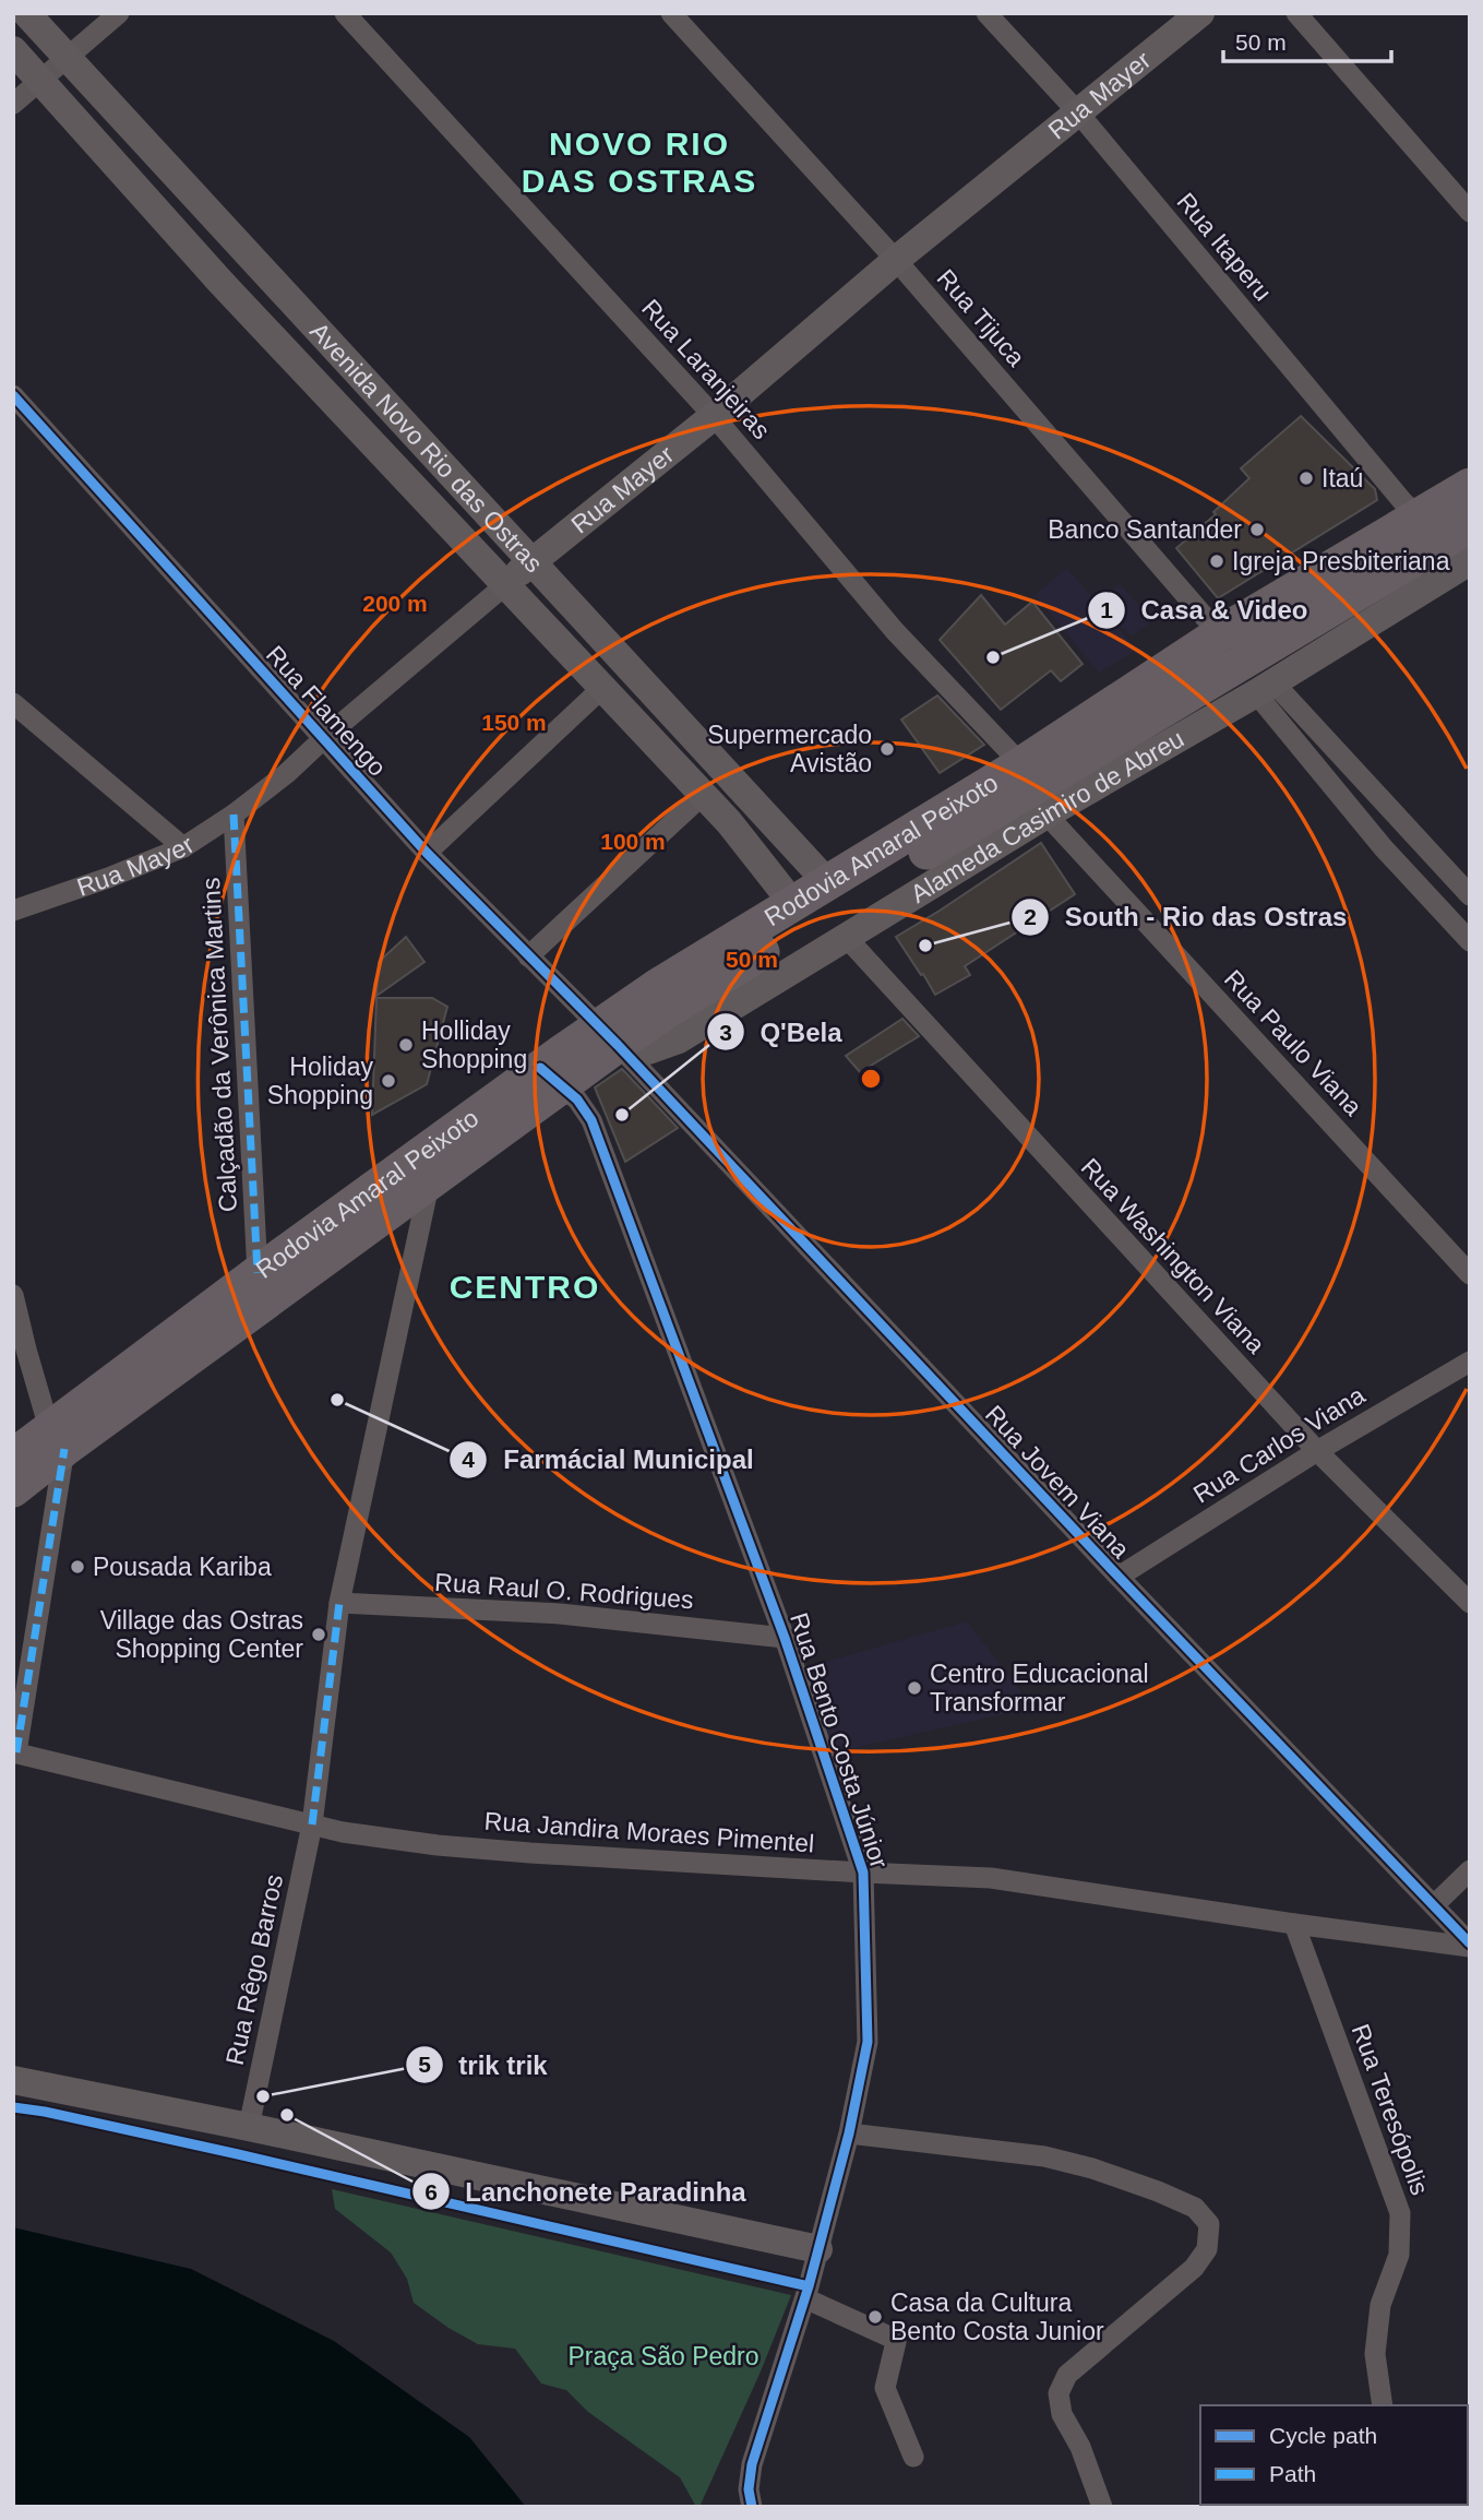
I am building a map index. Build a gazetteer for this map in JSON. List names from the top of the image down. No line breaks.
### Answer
{"streets":{"highway":["Rodovia Amaral Peixoto"],"street":["Rua Mayer","Rua Itaperu","Rua Tijuca","Rua Laranjeiras","Avenida Novo Rio das Ostras","Rua Flamengo","Alameda Casimiro de Abreu","Rua Paulo Viana","Calçadão da Verônica Martins","Rua Washington Viana","Rua Carlos Viana","Rua Jovem Viana","Rua Raul O. Rodrigues","Rua Bento Costa Júnior","Rua Jandira Moraes Pimentel","Rua Rêgo Barros","Rua Teresópolis"]},"crossings":[["Rua Mayer","Rua Itaperu"],["Rua Mayer","Rua Tijuca"],["Rua Mayer","Rua Laranjeiras"],["Rua Mayer","Avenida Novo Rio das Ostras"],["Rua Mayer","Rua Flamengo"],["Rua Mayer","Calçadão da Verônica Martins"],["Rua Itaperu","Rodovia Amaral Peixoto"],["Rua Tijuca","Alameda Casimiro de Abreu"],["Rua Tijuca","Rodovia Amaral Peixoto"],["Rua Laranjeiras","Rodovia Amaral Peixoto"],["Avenida Novo Rio das Ostras","Rodovia Amaral Peixoto"],["Rua Flamengo","Alameda Casimiro de Abreu"],["Rua Flamengo","Rodovia Amaral Peixoto"],["Rua Flamengo","Rua Jovem Viana"],["Alameda Casimiro de Abreu","Rodovia Amaral Peixoto"],["Alameda Casimiro de Abreu","Rua Paulo Viana"],["Alameda Casimiro de Abreu","Rua Washington Viana"],["Alameda Casimiro de Abreu","Rua Jovem Viana"],["Rodovia Amaral Peixoto","Calçadão da Verônica Martins"],["Rodovia Amaral Peixoto","Rua Jovem Viana"],["Rodovia Amaral Peixoto","Rua Bento Costa Júnior"],["Rua Washington Viana","Rua Carlos Viana"],["Rua Carlos Viana","Rua Jovem Viana"],["Rua Jovem Viana","Rua Jandira Moraes Pimentel"],["Rua Raul O. Rodrigues","Rua Bento Costa Júnior"],["Rua Raul O. Rodrigues","Rua Rêgo Barros"],["Rua Bento Costa Júnior","Rua Jandira Moraes Pimentel"],["Rua Jandira Moraes Pimentel","Rua Rêgo Barros"],["Rua Jandira Moraes Pimentel","Rua Teresópolis"]],"districts":["NOVO RIO DAS OSTRAS","CENTRO"],"parks":["Praça São Pedro"],"places":["Itaú","Banco Santander","Igreja Presbiteriana","Casa & Video","Supermercado Avistão","South - Rio das Ostras","Holliday Shopping","Holiday Shopping","Q'Bela","Farmácial Municipal","Pousada Kariba","Village das Ostras Shopping Center","Centro Educacional Transformar","trik trik","Lanchonete Paradinha","Casa da Cultura Bento Costa Junior"],"legend":["Cycle path","Path"],"scale_bar":"50 m","rings":["200 m","150 m","100 m","50 m"]}
